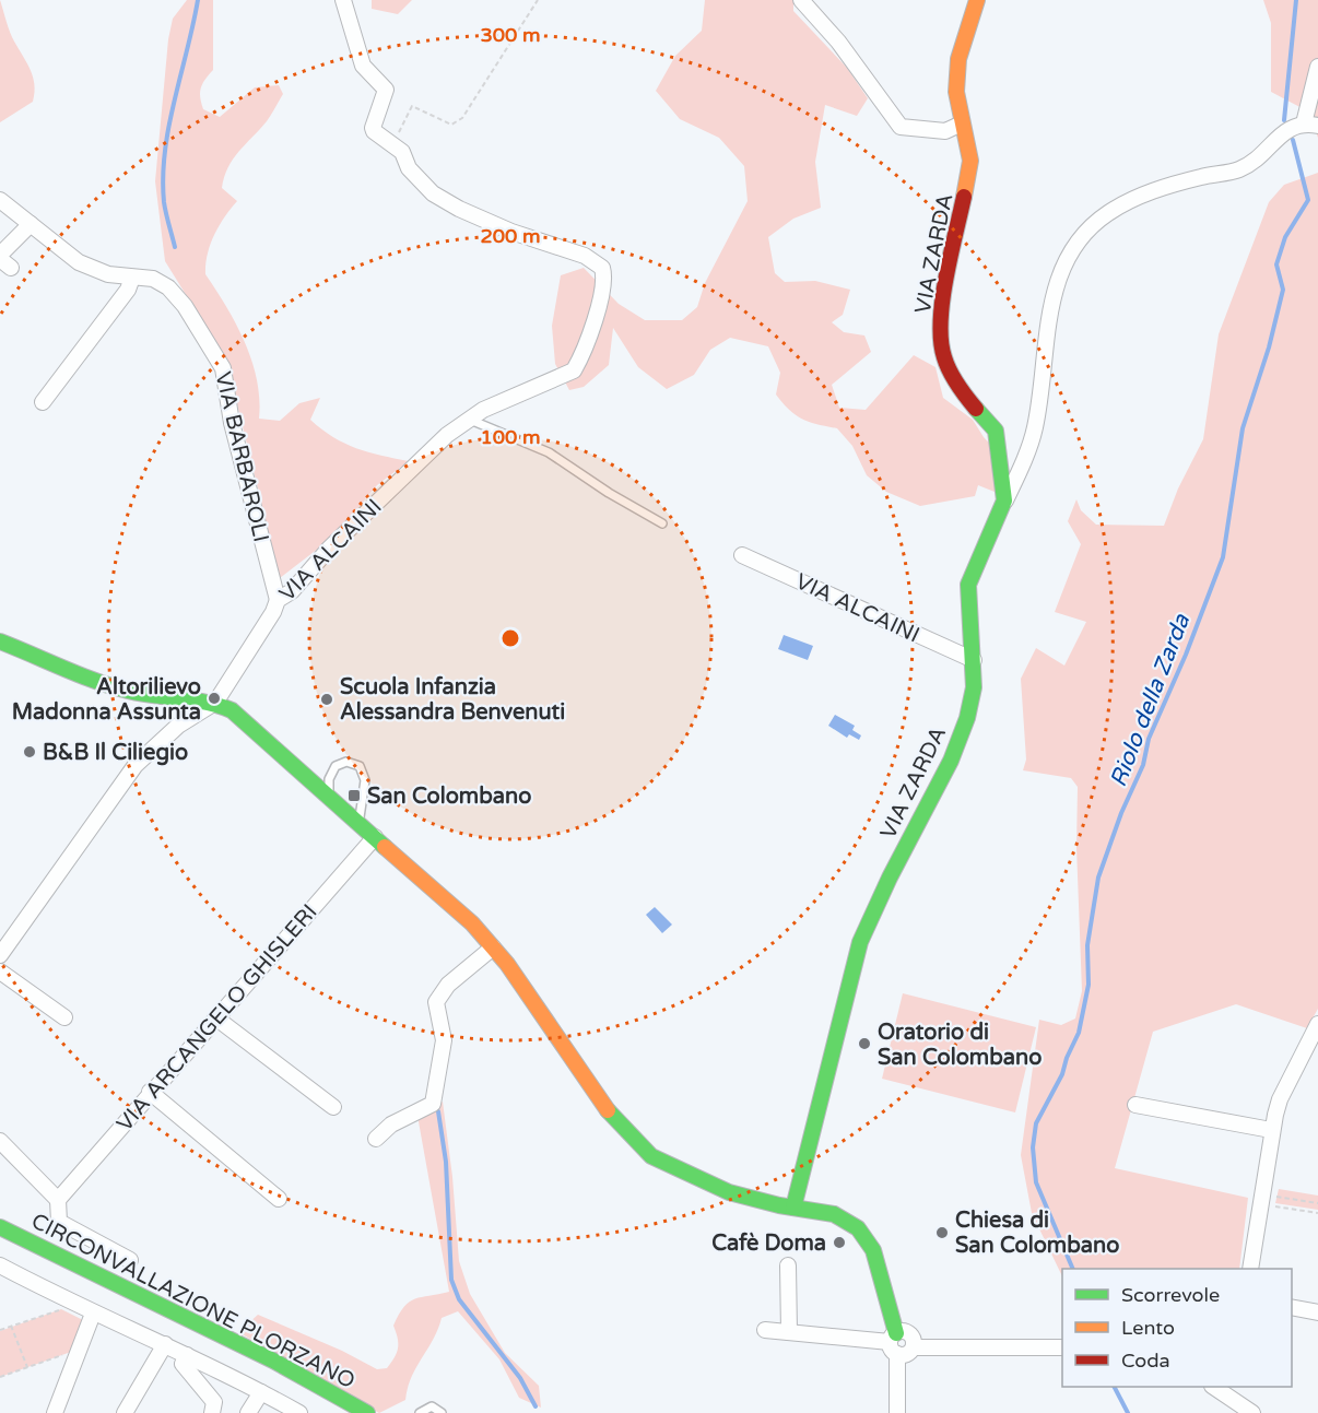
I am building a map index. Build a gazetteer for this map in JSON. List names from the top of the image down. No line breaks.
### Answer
{"streets":{"main road":["VIA ZARDA","CIRCONVALLAZIONE PLORZANO"],"street":["VIA BARBAROLI","VIA ALCAINI","VIA ARCANGELO GHISLERI"]},"crossings":[["VIA ZARDA","VIA ALCAINI"],["VIA BARBAROLI","VIA ALCAINI"]],"water":["Riolo della Zarda"],"places":{"other":["Altorilievo Madonna Assunta","Scuola Infanzia Alessandra Benvenuti","B&B Il Ciliegio","Oratorio di San Colombano","Chiesa di San Colombano","Cafè Doma"],"transit":["San Colombano"]},"legend":["Scorrevole","Lento","Coda"],"rings":["300 m","200 m","100 m"]}
